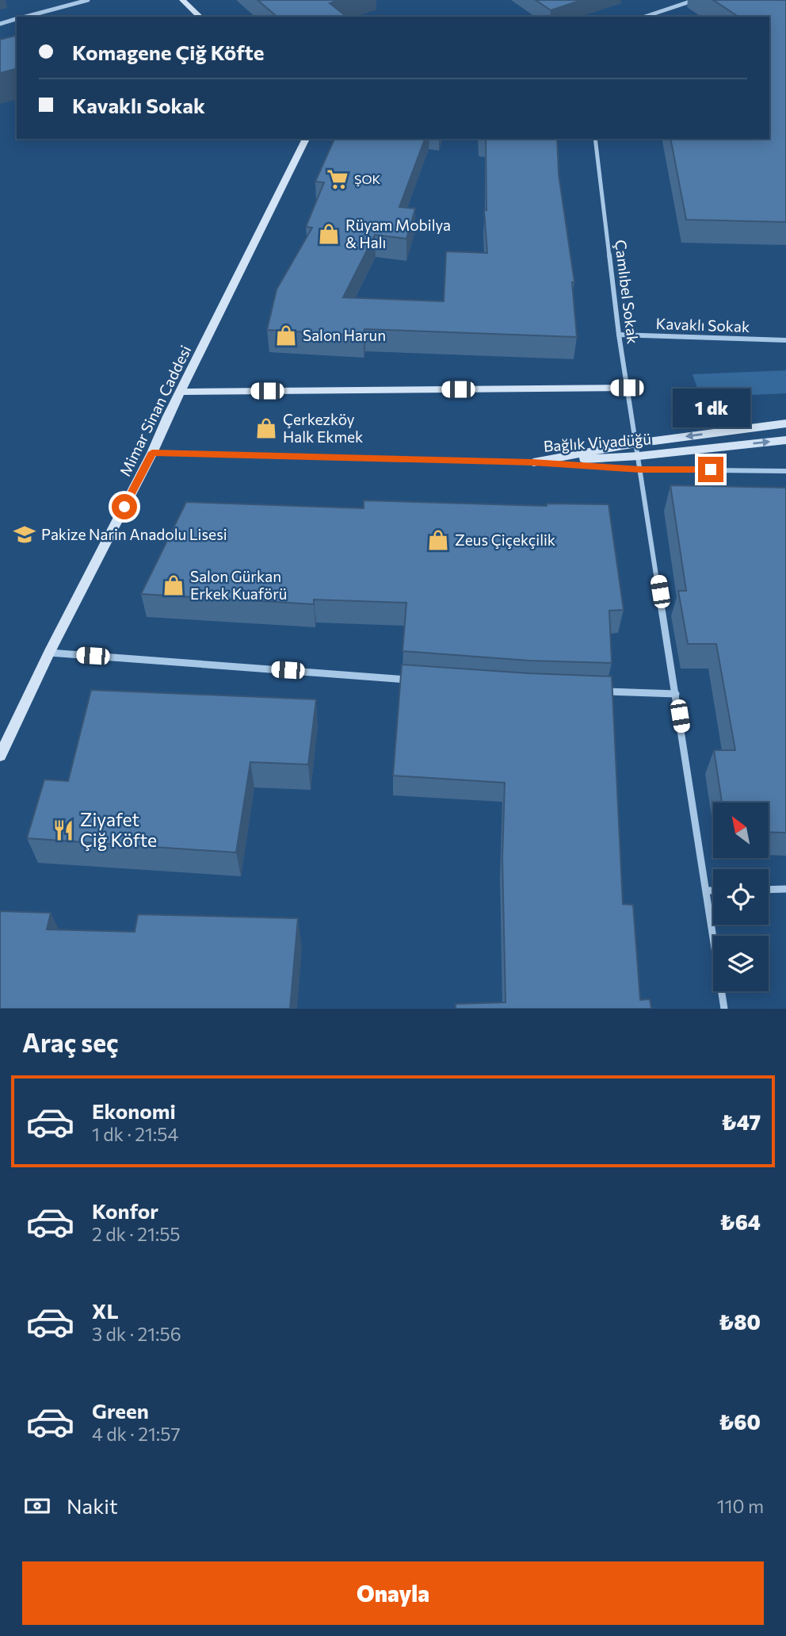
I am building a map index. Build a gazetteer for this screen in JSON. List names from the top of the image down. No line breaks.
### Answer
{"streets":{"street":["Çamlıbel Sokak","Kavaklı Sokak","Mimar Sinan Caddesi","Bağlık Viyadüğü"]},"crossings":[["Çamlıbel Sokak","Kavaklı Sokak"],["Çamlıbel Sokak","Bağlık Viyadüğü"]],"places":{"supermarket":["ŞOK"],"shop":["Rüyam Mobilya & Halı","Salon Harun","Çerkezköy Halk Ekmek","Zeus Çiçekçilik","Salon Gürkan Erkek Kuaförü"],"school or university":["Pakize Narin Anadolu Lisesi"],"restaurant":["Ziyafet Çiğ Köfte"]},"north":"top left","page":{"banner":["Komagene Çiğ Köfte","Kavaklı Sokak"],"bubble":"1 dk","heading":"Araç seç","list":[{"name":"Ekonomi","note":"1 dk · 21:54","value":"₺47"},{"name":"Konfor","note":"2 dk · 21:55","value":"₺64"},{"name":"XL","note":"3 dk · 21:56","value":"₺80"},{"name":"Green","note":"4 dk · 21:57","value":"₺60"}],"pay":["Nakit","110 m"],"buttons":"Onayla"}}
